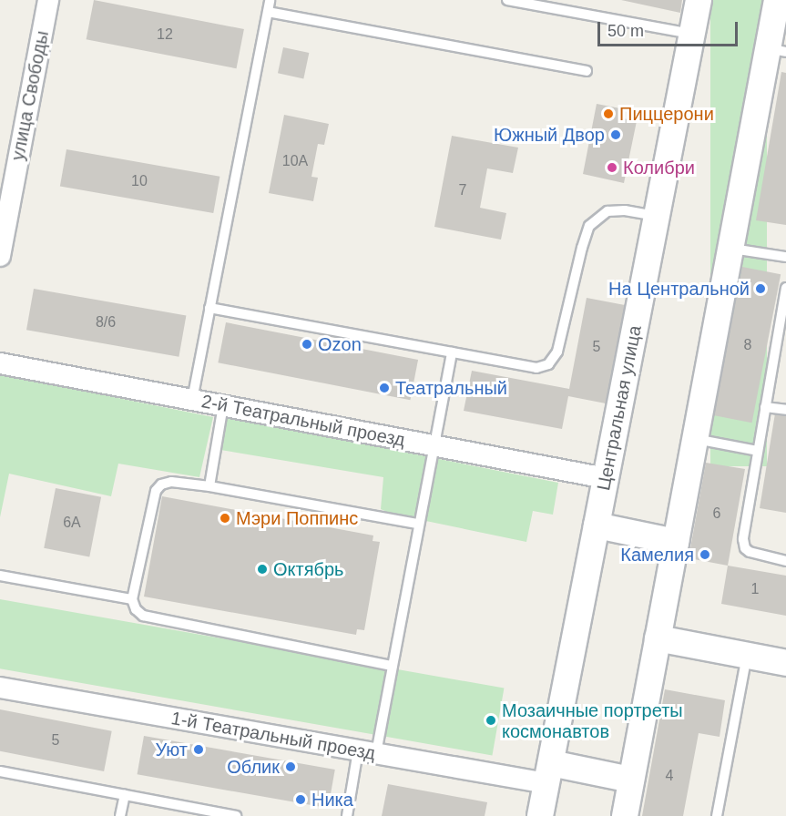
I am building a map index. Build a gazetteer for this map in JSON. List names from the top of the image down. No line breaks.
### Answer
{"streets":{"street":["улица Свободы","Центральная улица","2-й Театральный проезд","1-й Театральный проезд"]},"crossings":[["Центральная улица","2-й Театральный проезд"],["Центральная улица","1-й Театральный проезд"]],"places":["Пиццерони","Южный Двор","Колибри","На Центральной","Ozon","Театральный","Мэри Поппинс","Камелия","Октябрь","Мозаичные портреты космонавтов","Уют","Облик","Ника"],"house_numbers":["12","10А","10","7","8/6","8","5","6","6А","1","5","4"],"scale_bar":"50 m"}
